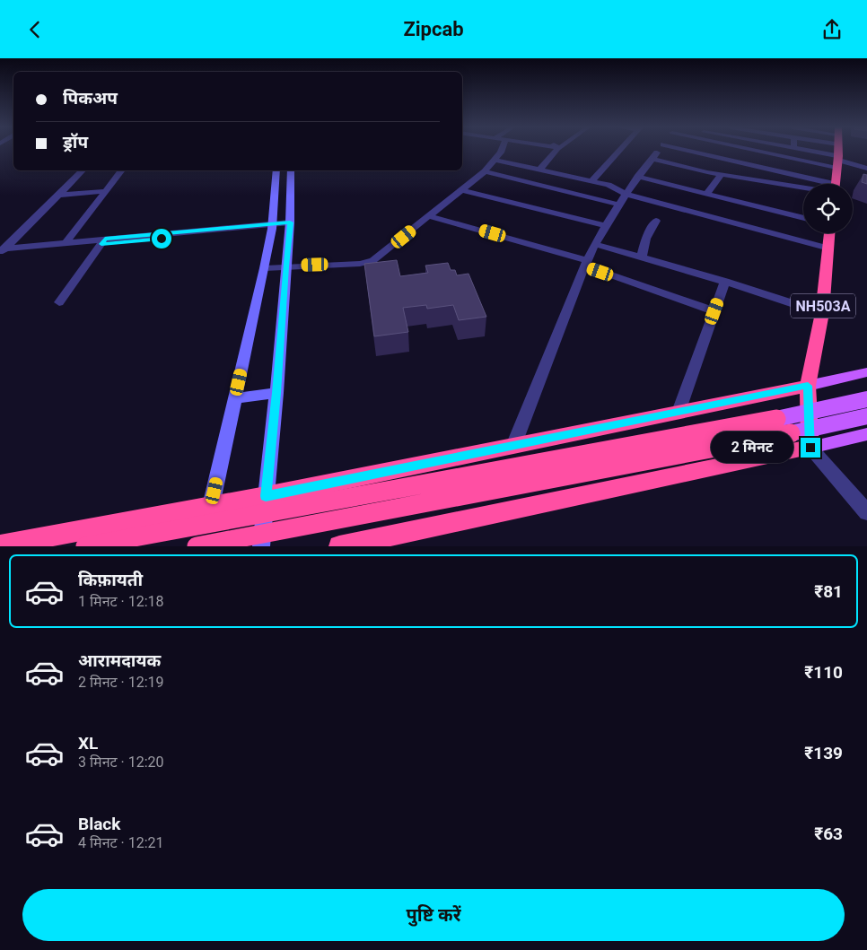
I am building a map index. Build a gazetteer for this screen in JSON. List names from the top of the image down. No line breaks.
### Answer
{"streets":{"highway":["NH503A"]},"page":{"header":"Zipcab","banner":["पिकअप","ड्रॉप"],"bubble":"2 मिनट","list":[{"name":"किफ़ायती","note":"1 मिनट · 12:18","value":"₹81"},{"name":"आरामदायक","note":"2 मिनट · 12:19","value":"₹110"},{"name":"XL","note":"3 मिनट · 12:20","value":"₹139"},{"name":"Black","note":"4 मिनट · 12:21","value":"₹63"}],"buttons":"पुष्टि करें"}}
